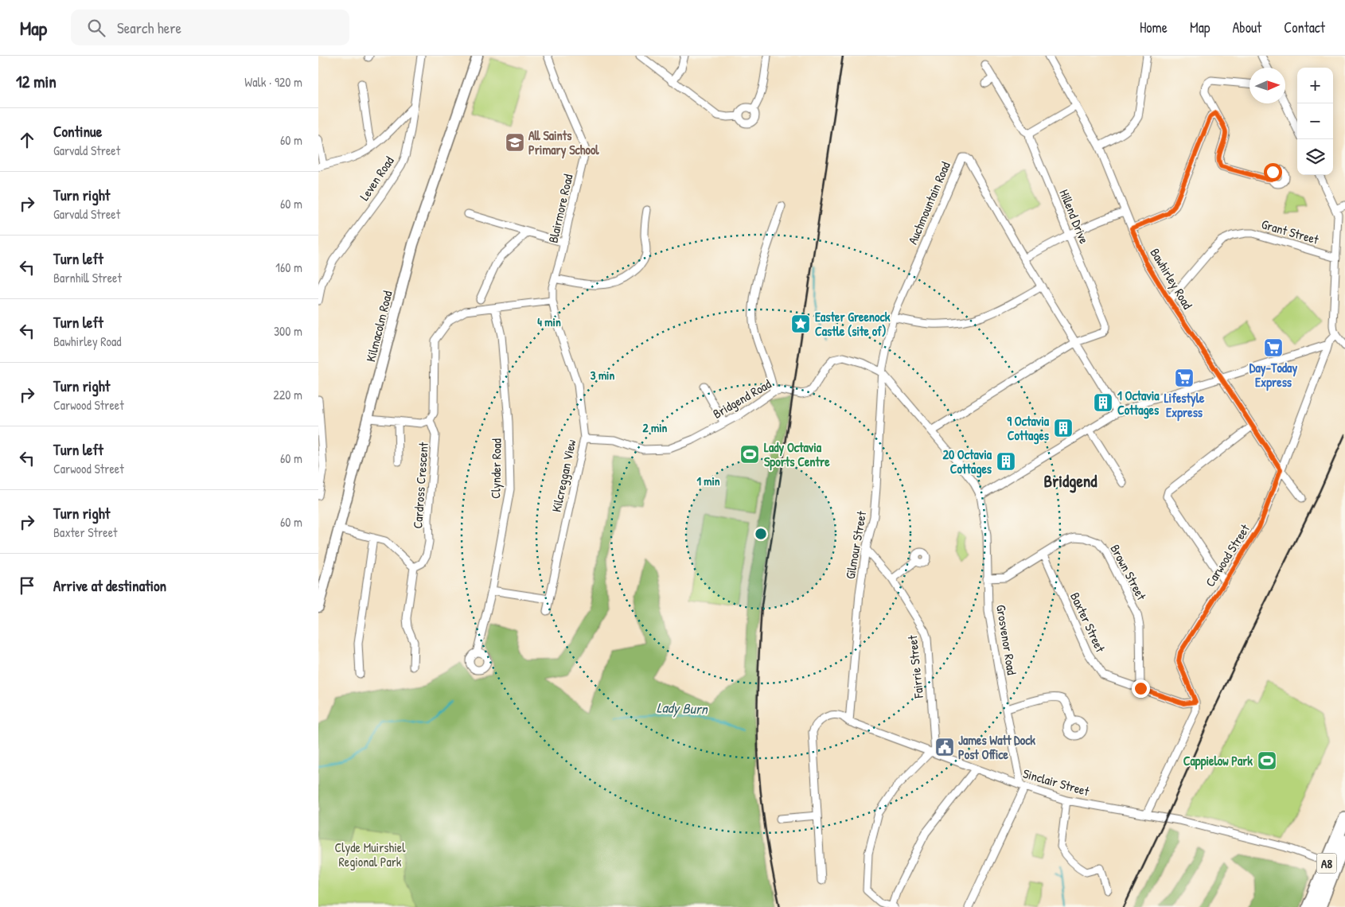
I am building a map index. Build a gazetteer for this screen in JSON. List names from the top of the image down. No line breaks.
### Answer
{"streets":{"highway":["A8"],"main road":["Kilmacolm Road"],"street":["Leven Road","Auchmountain Road","Blairmore Road","Hillend Drive","Grant Street","Bawhirley Road","Bridgend Road","Clynder Road","Kilcreggan View","Cardross Crescent","Gilmour Street","Carwood Street","Brown Street","Baxter Street","Grosvenor Road","Fairrie Street","Sinclair Street"]},"crossings":[["Auchmountain Road","Bridgend Road"],["Auchmountain Road","Gilmour Street"],["Blairmore Road","Kilcreggan View"],["Blairmore Road","Cardross Crescent"],["Grant Street","Bawhirley Road"],["Bawhirley Road","Carwood Street"],["Bridgend Road","Kilcreggan View"],["Bridgend Road","Gilmour Street"],["Bridgend Road","Grosvenor Road"],["Clynder Road","Cardross Crescent"],["Kilcreggan View","Cardross Crescent"],["Gilmour Street","Fairrie Street"],["Gilmour Street","Sinclair Street"],["Carwood Street","Baxter Street"],["Brown Street","Baxter Street"],["Brown Street","Grosvenor Road"],["Grosvenor Road","Sinclair Street"],["Fairrie Street","Sinclair Street"],["Sinclair Street","A8"]],"districts":["Bridgend"],"water":["Lady Burn"],"parks":["Clyde Muirshiel Regional Park"],"places":{"school or university":["All Saints Primary School"],"place":["Easter Greenock Castle (site of)"],"supermarket":["Day-Today Express","Lifestyle Express"],"building":["1 Octavia Cottages","9 Octavia Cottages","20 Octavia Cottages"],"sports":["Lady Octavia Sports Centre","Cappielow Park"],"public building":["James Watt Dock Post Office"]},"north":"right","page":{"header":"Map","search":"Search here","nav":["Home","Map","About","Contact"],"heading":["12 min","Walk · 920 m"],"map_buttons":["+","−"],"list":[["Continue","Garvald Street","60 m"],["Turn right","Garvald Street","60 m"],["Turn left","Barnhill Street","160 m"],["Turn left","Bawhirley Road","300 m"],["Turn right","Carwood Street","220 m"],["Turn left","Carwood Street","60 m"],["Turn right","Baxter Street","60 m"],"Arrive at destination"]},"rings":["4 min","3 min","2 min","1 min"]}
